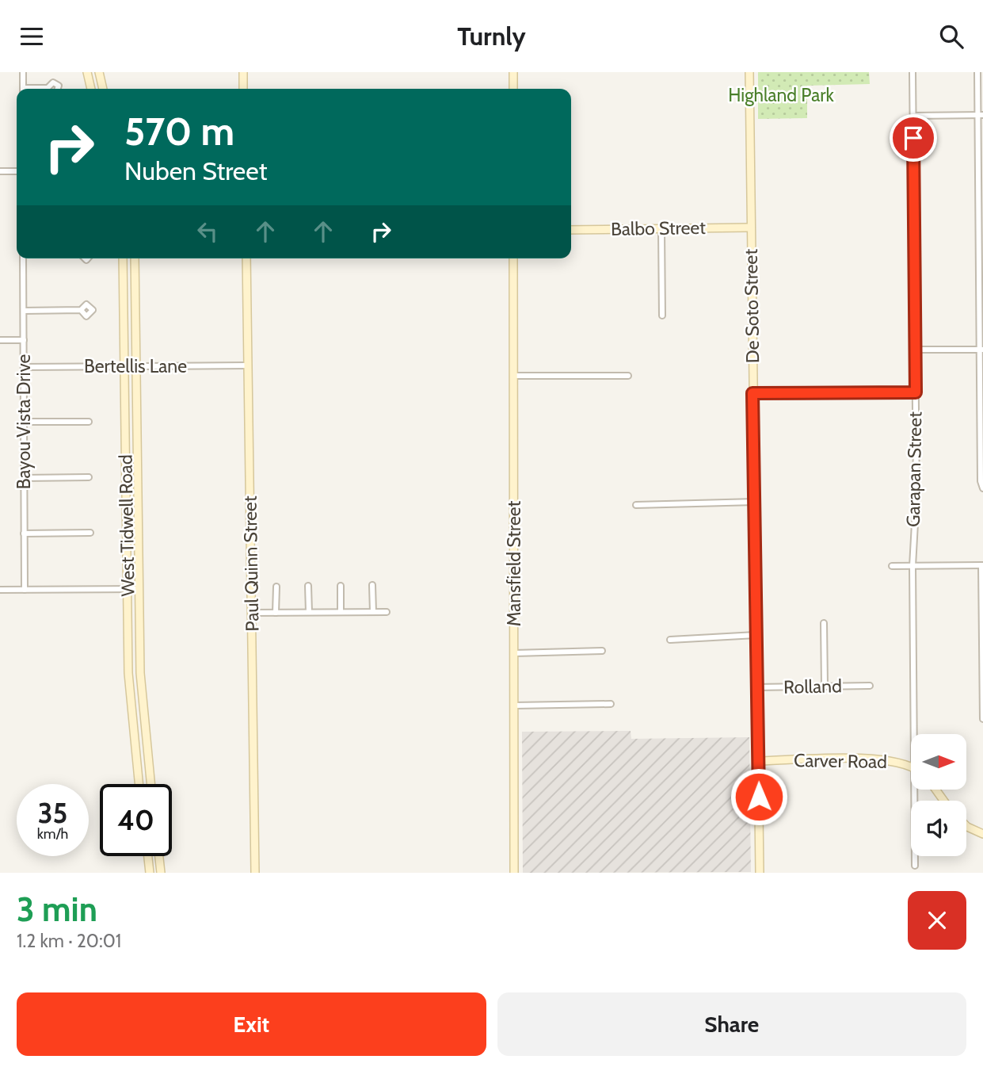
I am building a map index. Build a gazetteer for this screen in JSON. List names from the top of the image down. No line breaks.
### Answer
{"streets":{"street":["Balbo Street","De Soto Street","Bertellis Lane","Bayou Vista Drive","Garapan Street","West Tidwell Road","Paul Quinn Street","Mansfield Street","Rolland","Carver Road"]},"crossings":[["Balbo Street","De Soto Street"],["De Soto Street","Rolland"],["De Soto Street","Carver Road"],["Bertellis Lane","Bayou Vista Drive"],["Bertellis Lane","West Tidwell Road"],["Bertellis Lane","Paul Quinn Street"]],"parks":["Highland Park"],"north":"right","page":{"header":"Turnly","turn":["570 m","Nuben Street"],"speed":"35 km/h","limit":"40","heading":["3 min","1.2 km · 20:01"],"buttons":["Exit","Share"]}}
